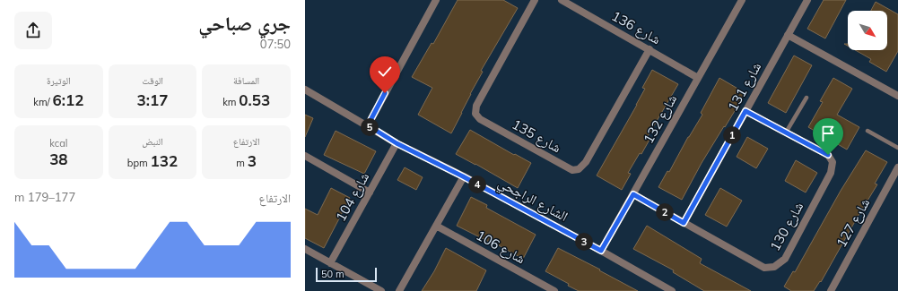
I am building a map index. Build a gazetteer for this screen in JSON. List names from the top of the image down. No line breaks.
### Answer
{"streets":{"street":["شارع 136","شارع 131","شارع 132","شارع 135","شارع 104","الشارع الراجحي","شارع 127","شارع 130","شارع 106"]},"crossings":[["شارع 136","شارع 132"],["شارع 136","شارع 135"],["شارع 131","شارع 130"],["شارع 132","الشارع الراجحي"],["شارع 132","شارع 130"],["شارع 104","الشارع الراجحي"]],"scale_bar":"50 m","north":"bottom right","page":{"heading":["جري صباحي","07:50"],"stats":[["المسافة","0.53 km"],["الوقت","3:17"],["الوتيرة","6:12 /km"],["الارتفاع","3 m"],["النبض","132 bpm"],["kcal","38"]],"pins":["5","1","4","2","3"],"chart":["الارتفاع","177–179 m"],"scale":"50 m"}}
